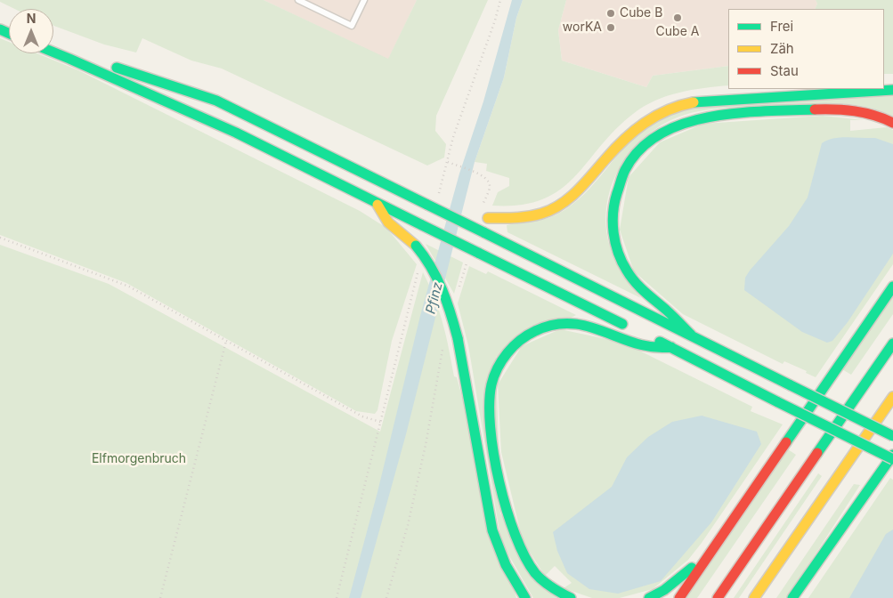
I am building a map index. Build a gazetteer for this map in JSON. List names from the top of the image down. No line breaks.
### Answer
{"water":["Pfinz"],"parks":["Elfmorgenbruch"],"places":["Cube B","Cube A","worKA"],"legend":["Frei","Zäh","Stau"],"north":"top"}
